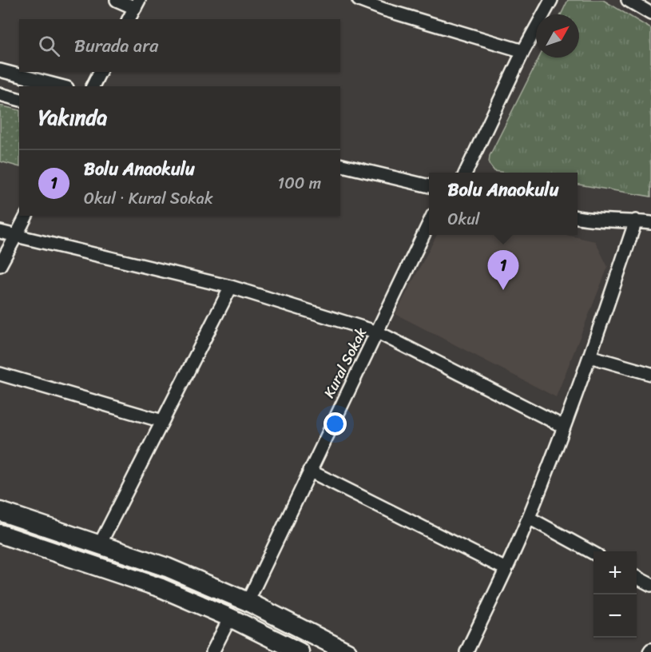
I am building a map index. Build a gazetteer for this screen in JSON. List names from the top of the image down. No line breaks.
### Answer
{"streets":{"street":["Kural Sokak"]},"north":"top right","page":{"search":"Burada ara","heading":"Yakında","list":[{"mark":"1","name":"Bolu Anaokulu","note":"Okul · Kural Sokak","value":"100 m"}],"popup":["Bolu Anaokulu","Okul"],"pins":"1","map_buttons":["+","−"]}}
